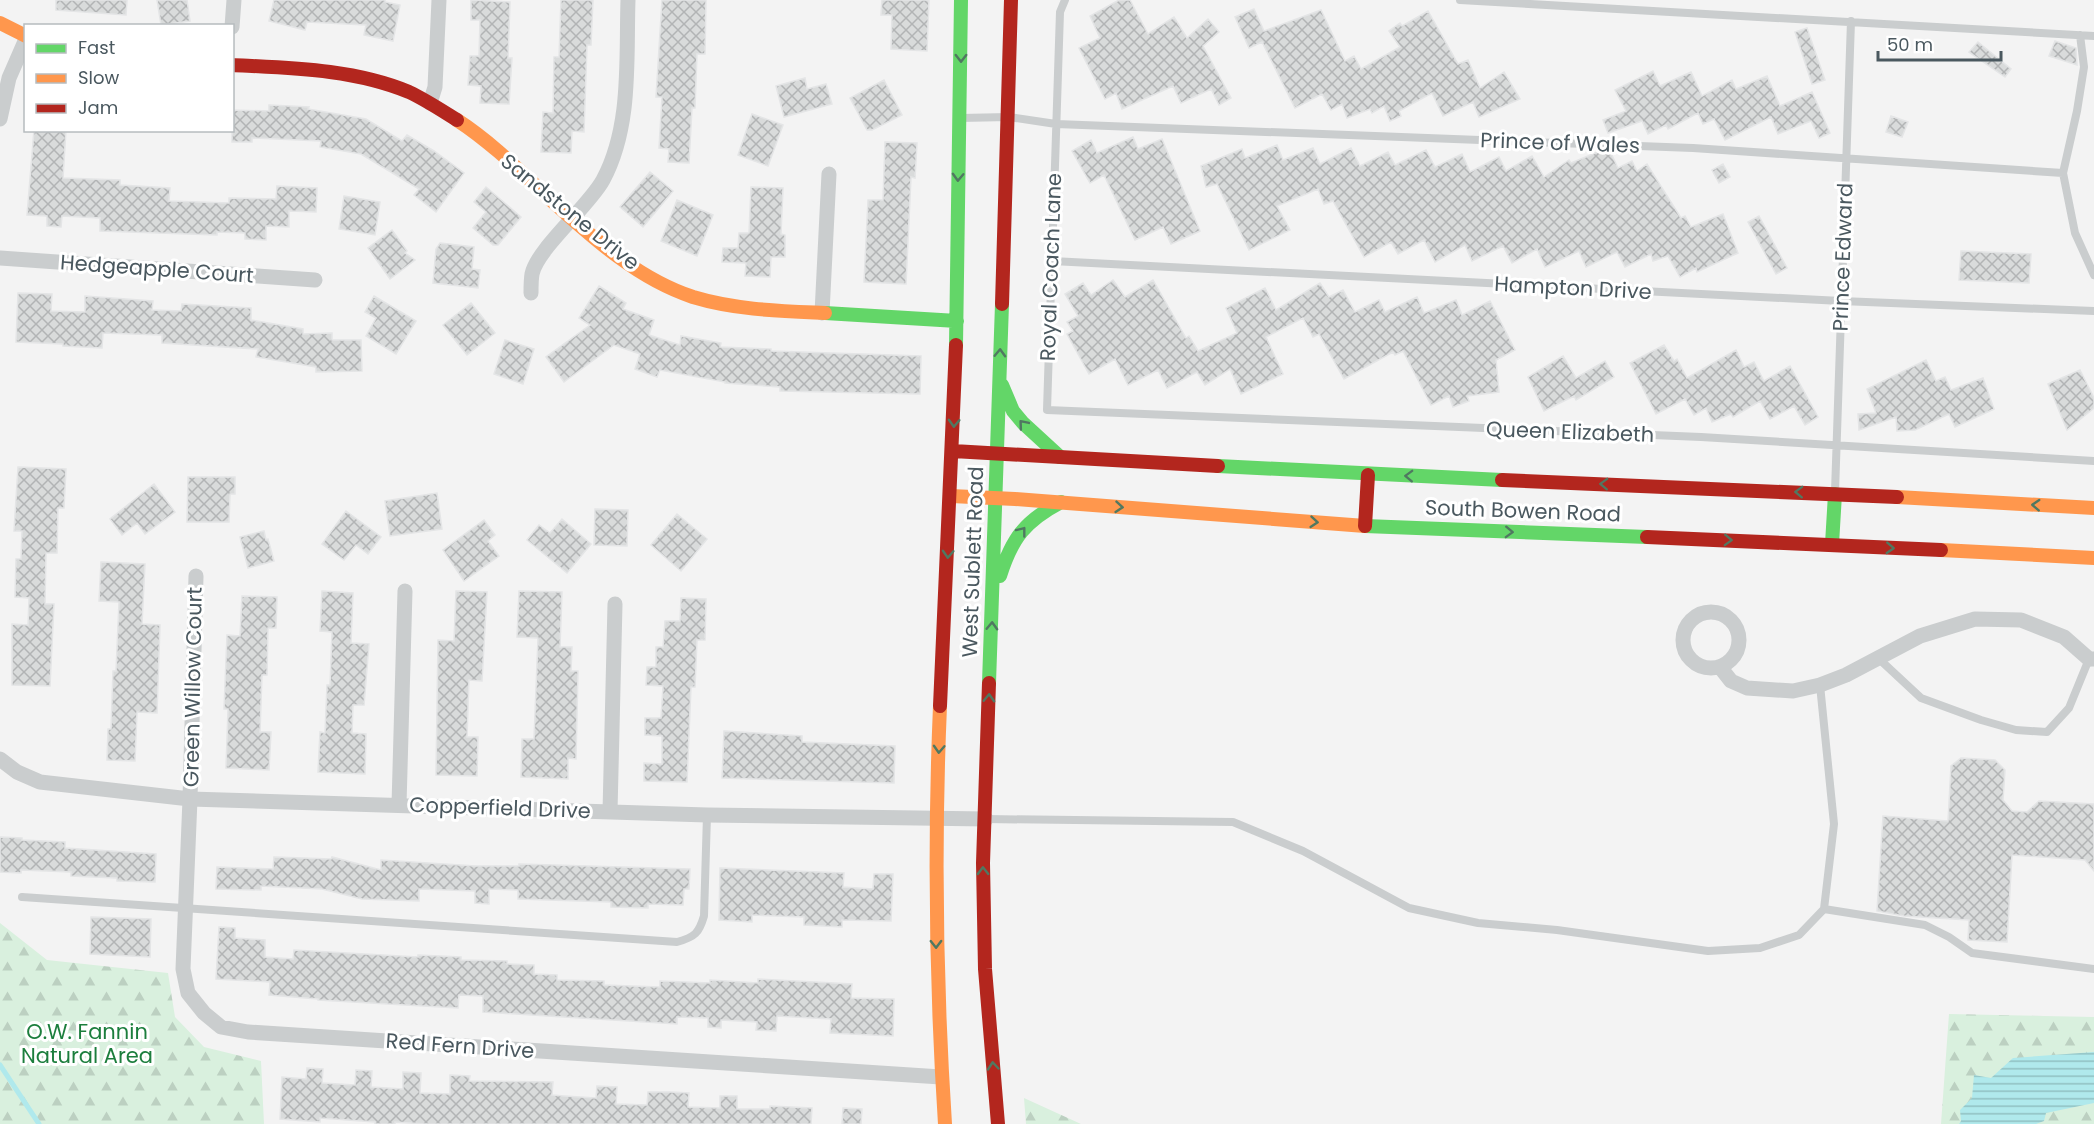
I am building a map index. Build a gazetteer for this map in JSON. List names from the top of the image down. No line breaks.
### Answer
{"streets":{"main road":["Sandstone Drive","South Bowen Road","West Sublett Road"],"street":["Hedgeapple Court","Green Willow Court","Copperfield Drive","Red Fern Drive"],"lane":["Prince of Wales","Prince Edward","Royal Coach Lane","Hampton Drive","Queen Elizabeth"]},"crossings":[["Prince of Wales","Prince Edward"],["Prince of Wales","Royal Coach Lane"],["Prince of Wales","West Sublett Road"],["Sandstone Drive","West Sublett Road"],["Prince Edward","Hampton Drive"],["Prince Edward","Queen Elizabeth"],["Prince Edward","South Bowen Road"],["Royal Coach Lane","Hampton Drive"],["Royal Coach Lane","Queen Elizabeth"],["South Bowen Road","West Sublett Road"],["West Sublett Road","Copperfield Drive"],["West Sublett Road","Red Fern Drive"],["Green Willow Court","Copperfield Drive"],["Green Willow Court","Red Fern Drive"],["Copperfield Drive","Red Fern Drive"]],"parks":["O.W. Fannin Natural Area"],"legend":["Fast","Slow","Jam"],"scale_bar":"50 m"}
